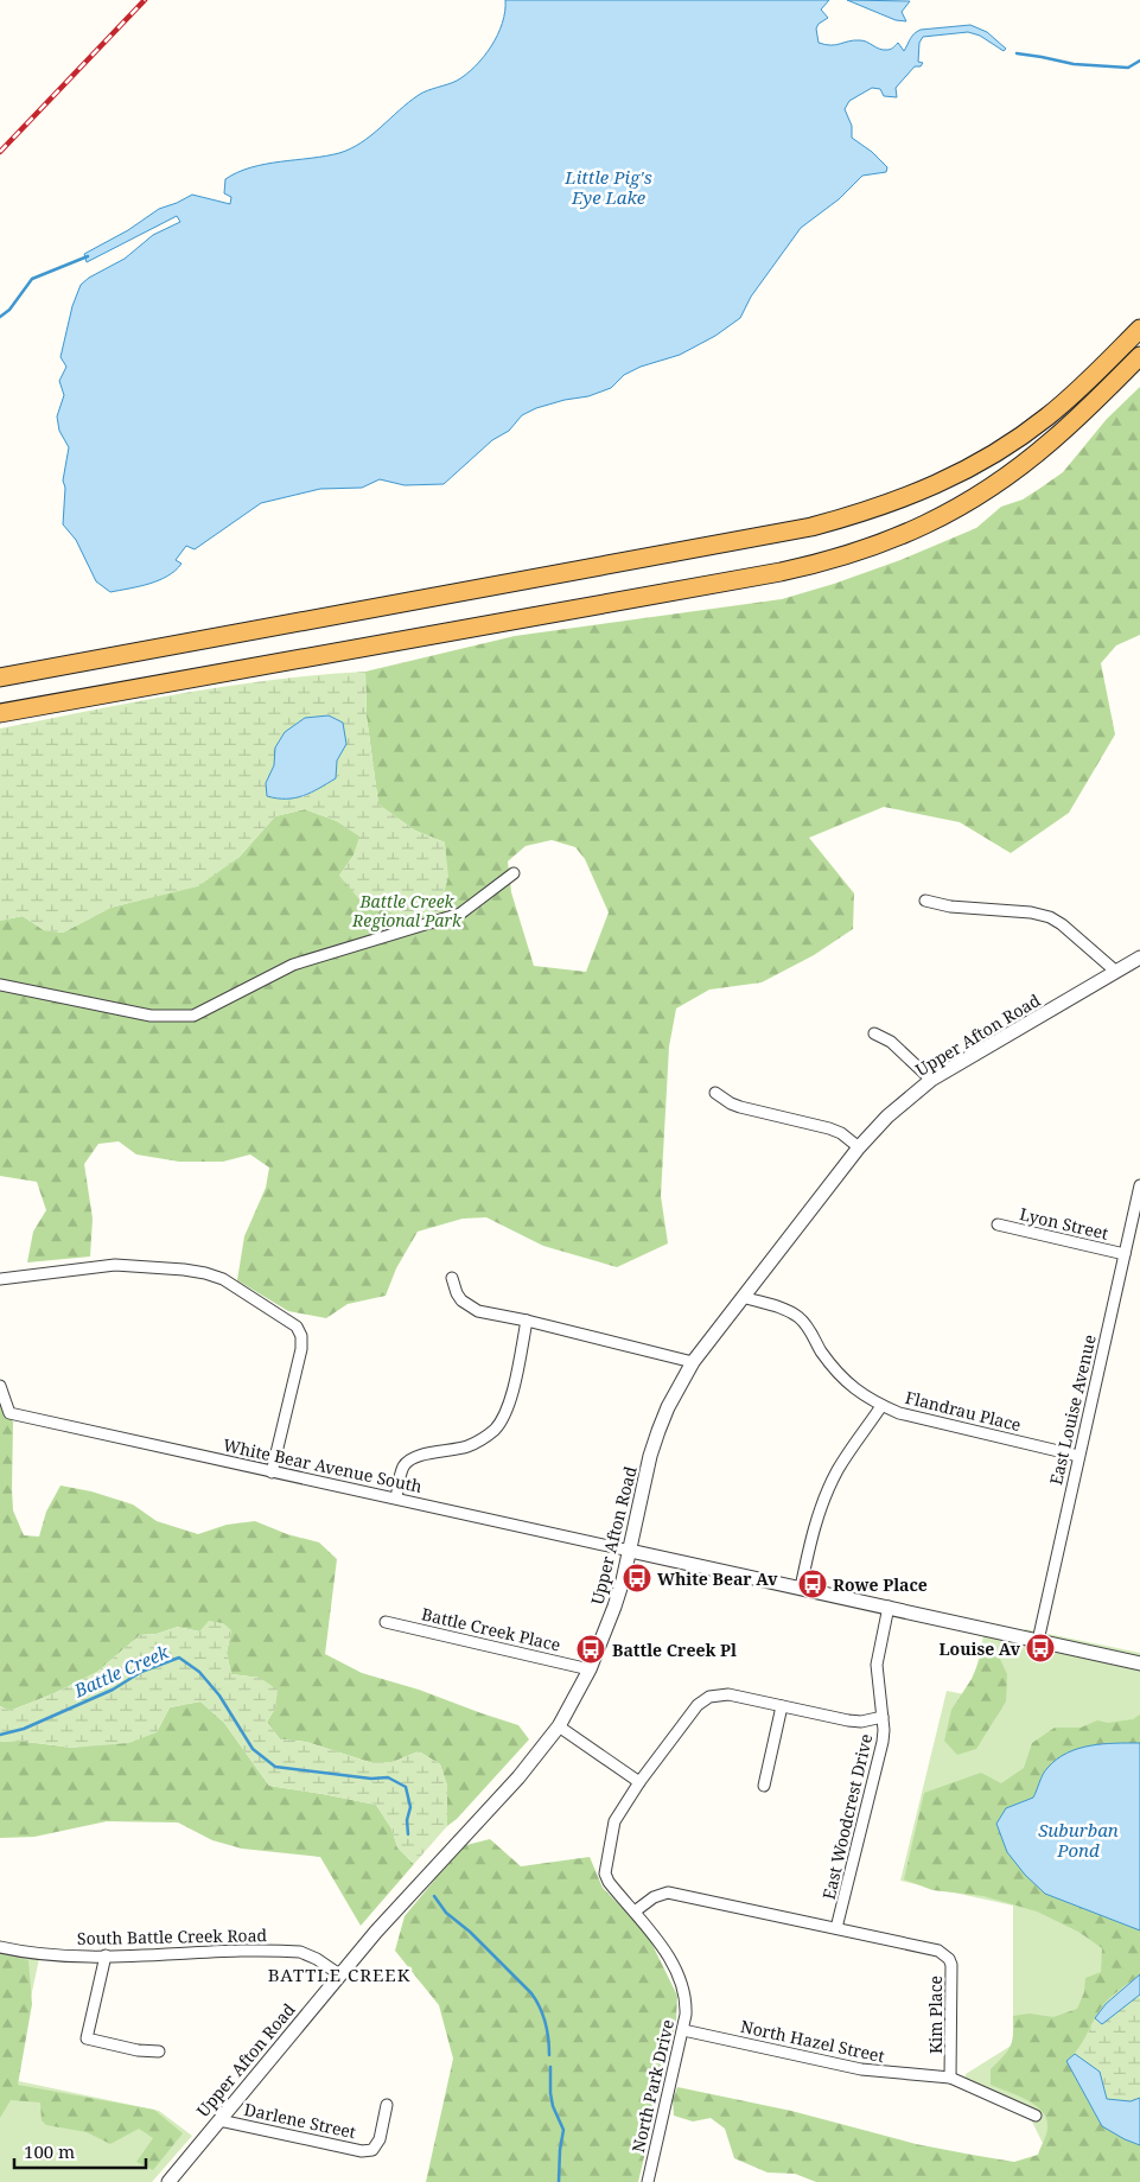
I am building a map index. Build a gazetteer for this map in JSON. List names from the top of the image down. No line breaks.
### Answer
{"streets":{"street":["Upper Afton Road","Lyon Street","East Louise Avenue","Flandrau Place","White Bear Avenue South","Battle Creek Place","East Woodcrest Drive","South Battle Creek Road","Kim Place","North Hazel Street","North Park Drive","Darlene Street"]},"crossings":[["Upper Afton Road","Flandrau Place"],["Upper Afton Road","White Bear Avenue South"],["Upper Afton Road","Battle Creek Place"],["Upper Afton Road","South Battle Creek Road"],["Upper Afton Road","Darlene Street"],["Lyon Street","East Louise Avenue"],["East Louise Avenue","Flandrau Place"],["East Woodcrest Drive","Kim Place"],["Kim Place","North Hazel Street"],["North Hazel Street","North Park Drive"]],"districts":["BATTLE CREEK"],"water":["Little Pig's Eye Lake","Battle Creek","Suburban Pond"],"parks":["Battle Creek Regional Park"],"places":{"bus stop":["White Bear Av","Rowe Place","Louise Av","Battle Creek Pl"]},"scale_bar":"100 m"}
